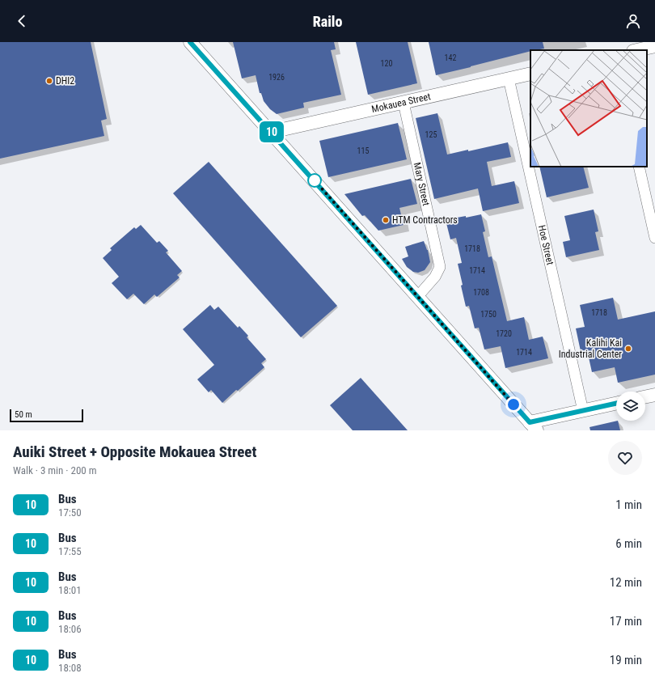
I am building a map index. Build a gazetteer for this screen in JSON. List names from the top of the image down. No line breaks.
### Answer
{"streets":{"street":["Mokauea Street","Mary Street","Hoe Street"]},"crossings":[["Mokauea Street","Mary Street"],["Mokauea Street","Hoe Street"]],"places":["DHI2","HTM Contractors","Kalihi Kai Industrial Center"],"lines":["bus line 10"],"house_numbers":["142","120","1926","125","115","1718","1714","1708","1718","1750","1720","1714"],"scale_bar":"50 m","page":{"header":"Railo","on_map":"10","scale":"50 m","heading":["Auiki Street + Opposite Mokauea Street","Walk · 3 min · 200 m"],"list":[{"mark":"10","name":"Bus","note":"17:50","value":"1 min"},{"mark":"10","name":"Bus","note":"17:55","value":"6 min"},{"mark":"10","name":"Bus","note":"18:01","value":"12 min"},{"mark":"10","name":"Bus","note":"18:06","value":"17 min"},{"mark":"10","name":"Bus","note":"18:08","value":"19 min"}]}}
